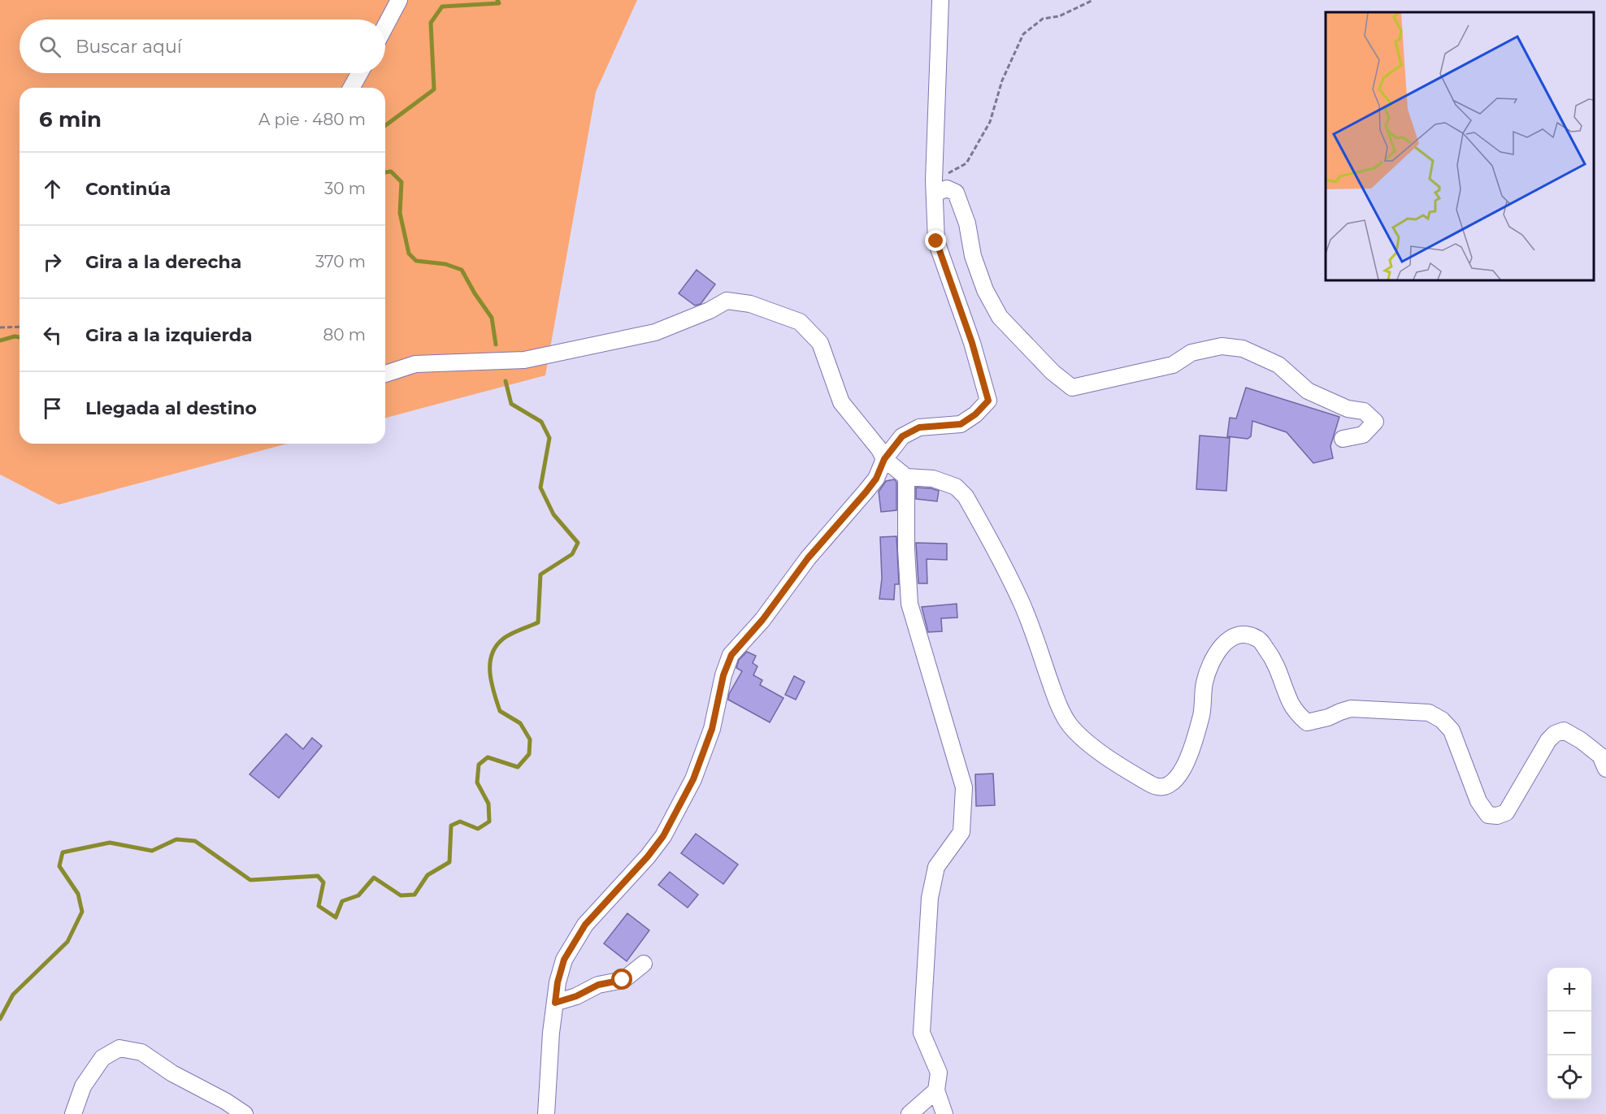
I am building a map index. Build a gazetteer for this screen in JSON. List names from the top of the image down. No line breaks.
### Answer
{"page":{"search":"Buscar aquí","heading":["6 min","A pie · 480 m"],"list":[["Continúa","30 m"],["Gira a la derecha","370 m"],["Gira a la izquierda","80 m"],"Llegada al destino"],"map_buttons":["+","−"]}}
